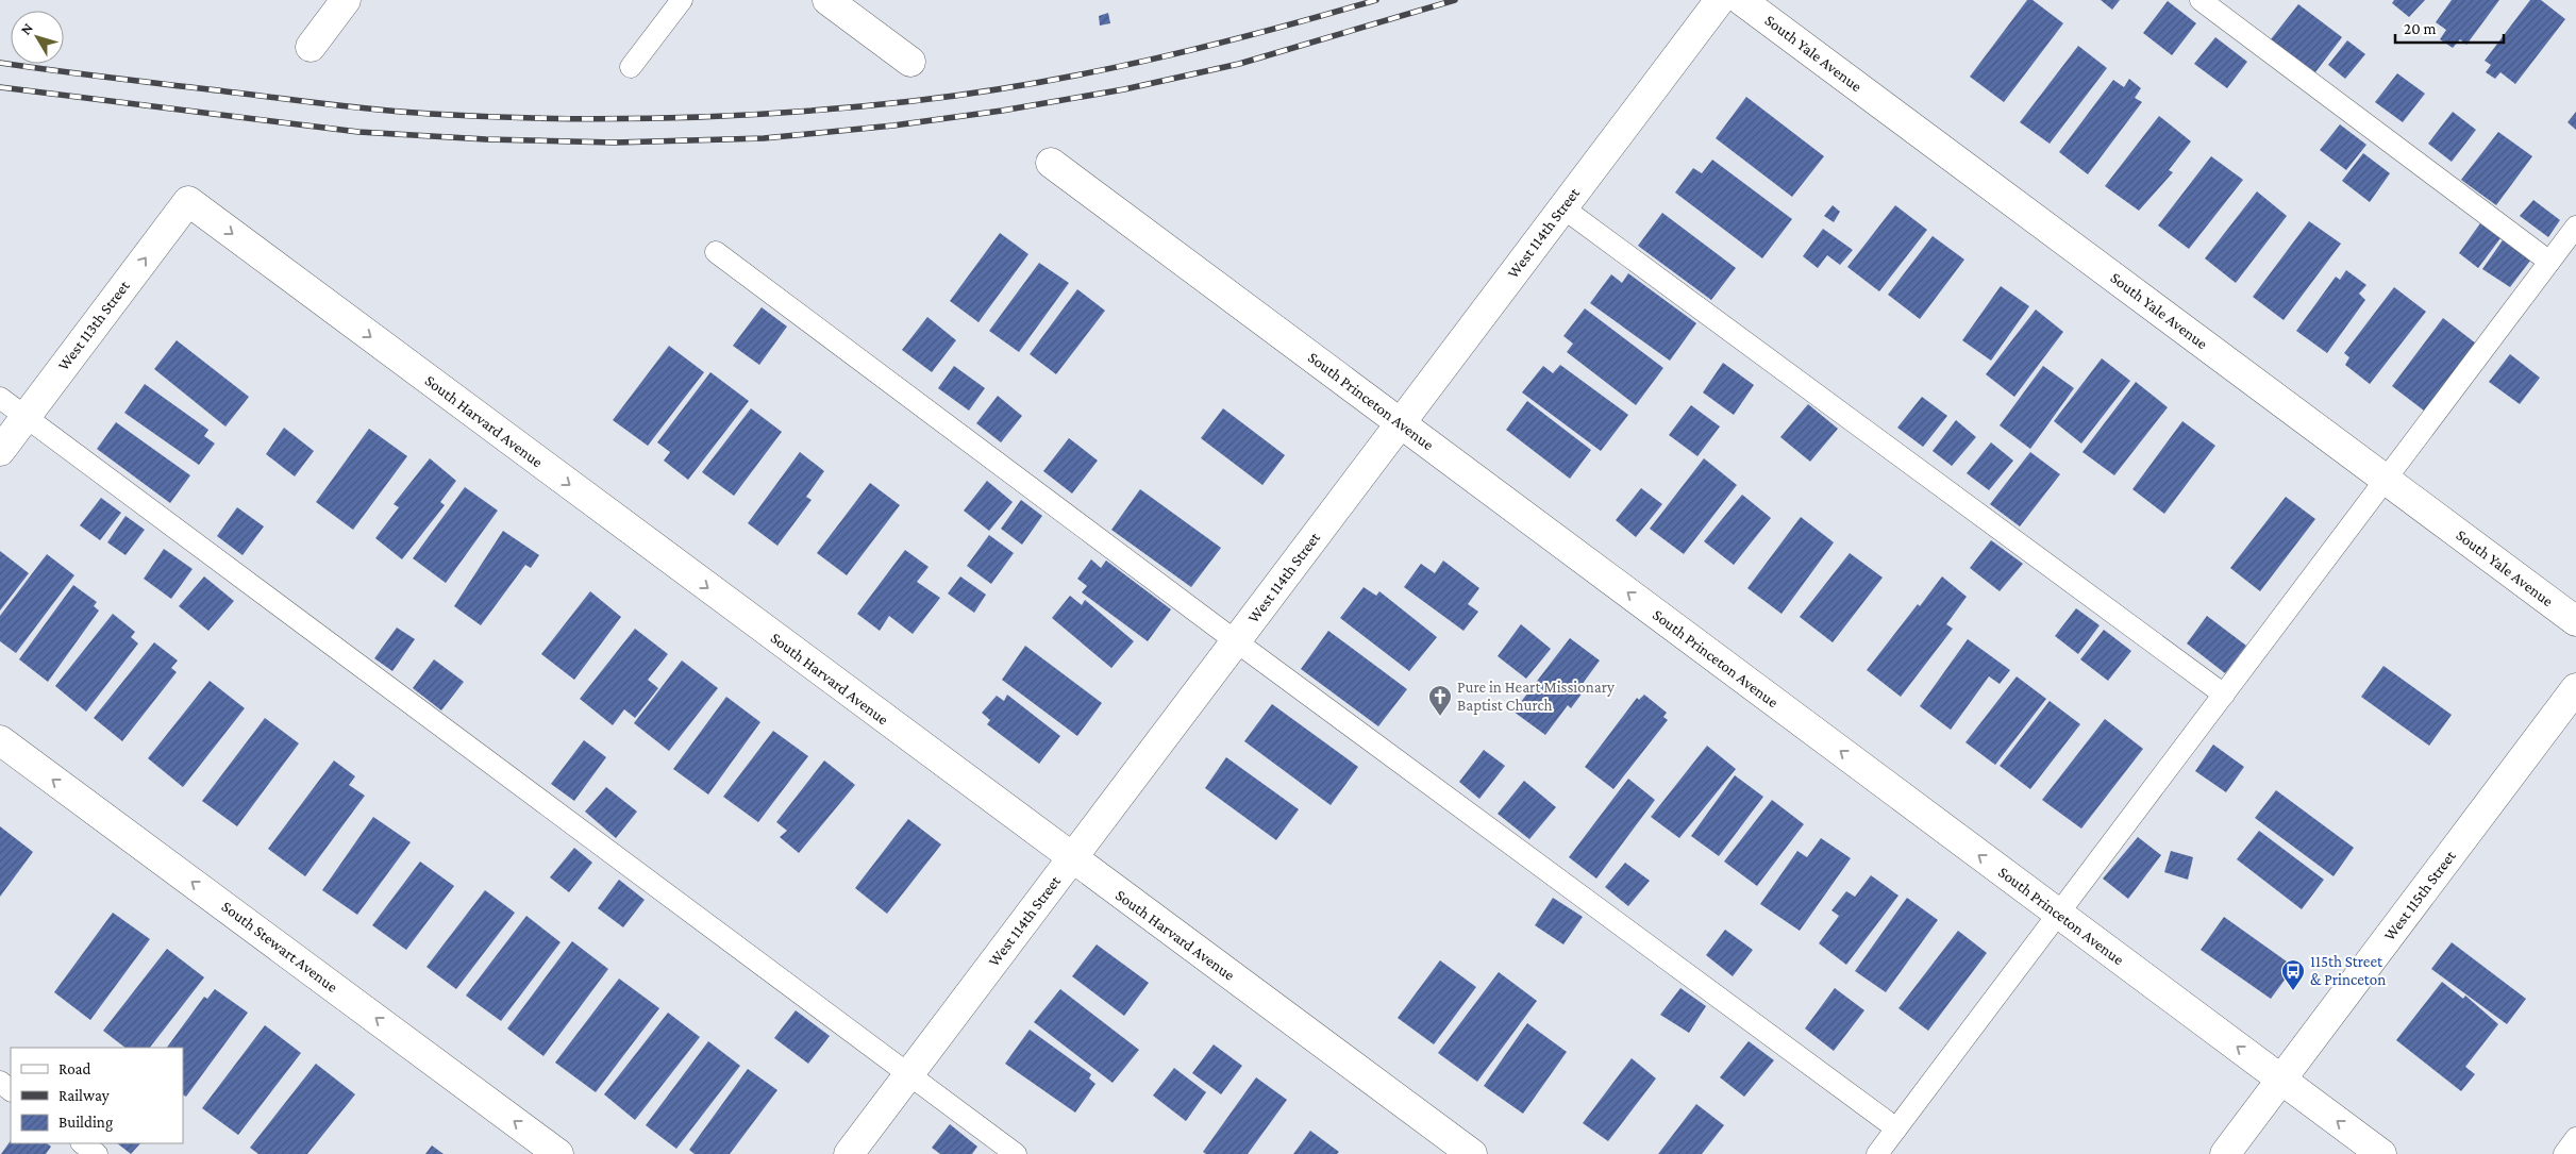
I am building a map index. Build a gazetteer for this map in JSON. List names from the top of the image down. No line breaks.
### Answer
{"streets":{"street":["South Yale Avenue","West 114th Street","West 113th Street","South Princeton Avenue","South Harvard Avenue","West 115th Street","South Stewart Avenue"]},"crossings":[["West 114th Street","South Princeton Avenue"],["West 114th Street","South Harvard Avenue"],["West 113th Street","South Harvard Avenue"],["South Princeton Avenue","West 115th Street"]],"one_way":["West 113th Street","South Princeton Avenue","South Harvard Avenue","South Stewart Avenue"],"places":{"church":["Pure in Heart Missionary Baptist Church"],"bus stop":["115th Street & Princeton"]},"legend":["Road","Railway","Building"],"scale_bar":"20 m","north":"top left"}
